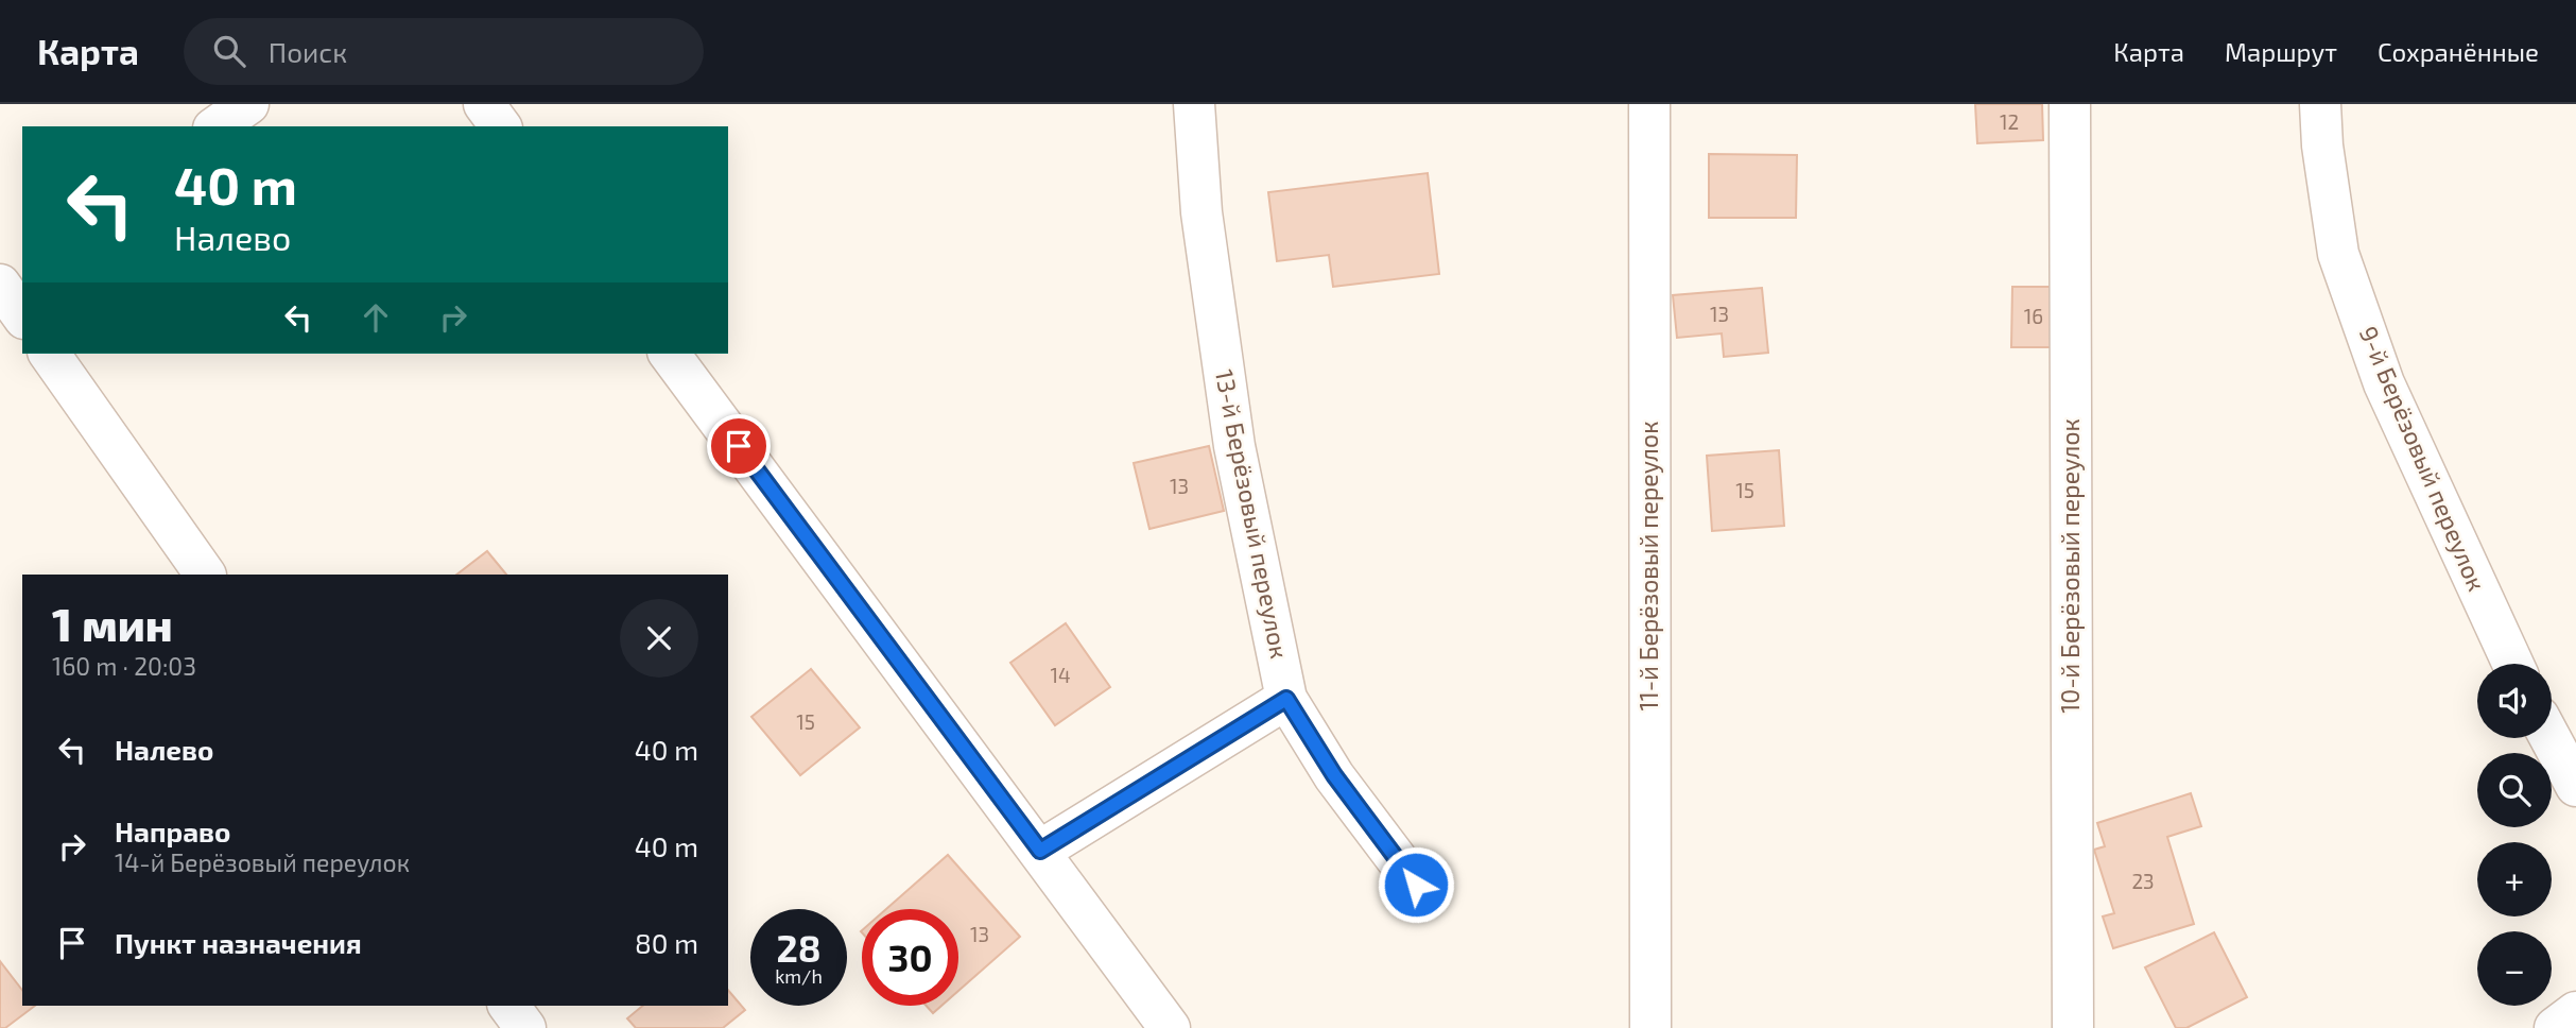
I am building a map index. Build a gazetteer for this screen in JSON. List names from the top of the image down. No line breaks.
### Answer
{"streets":{"street":["9-й Берёзовый переулок","13-й Берёзовый переулок","11-й Берёзовый переулок","10-й Берёзовый переулок"]},"house_numbers":["12","13","16","13","15","14","15","23","13"],"page":{"header":"Карта","search":"Поиск","nav":["Карта","Маршрут","Сохранённые"],"turn":["40 m","Налево"],"heading":["1 мин","160 m · 20:03"],"map_buttons":["+","−"],"list":[{"name":"Налево","value":"40 m"},{"name":"Направо","note":"14-й Берёзовый переулок","value":"40 m"},{"name":"Пункт назначения","value":"80 m"}],"speed":"28 km/h","limit":"30"}}
